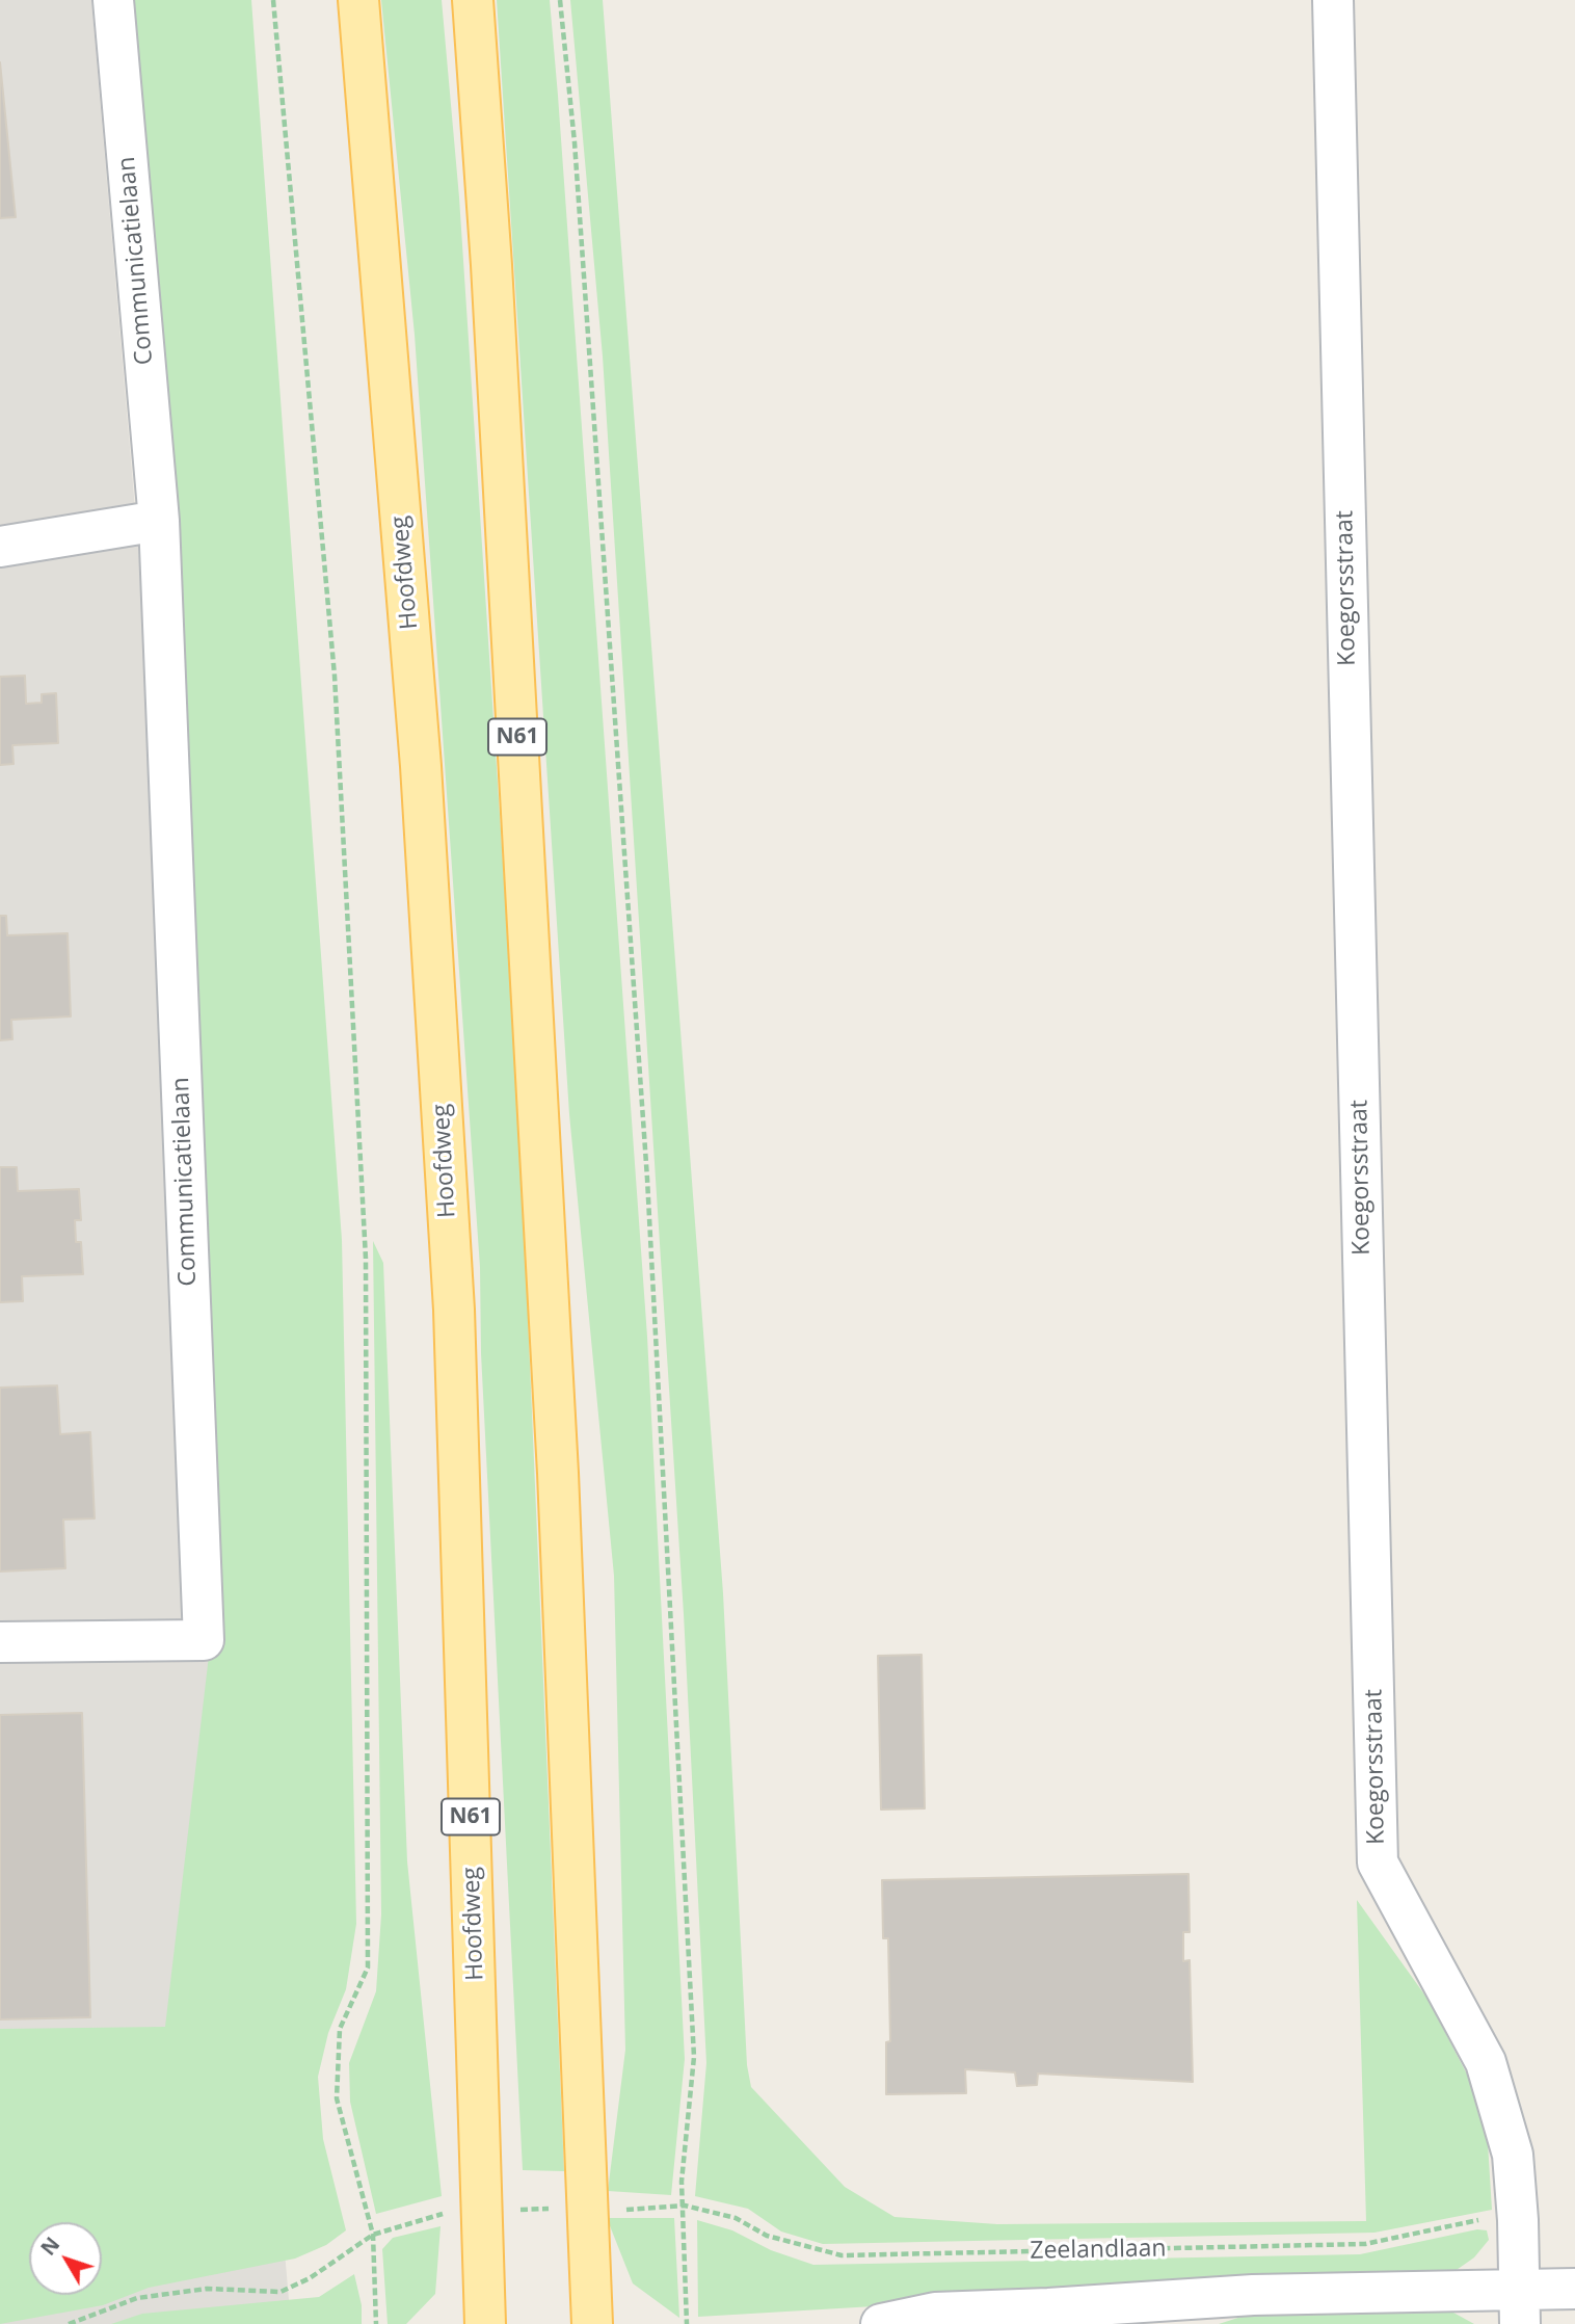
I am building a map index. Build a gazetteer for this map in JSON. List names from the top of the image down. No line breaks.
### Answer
{"streets":{"main road":["Hoofdweg","N61"],"street":["Communicatielaan","Koegorsstraat"],"path":["Zeelandlaan"]},"crossings":[["Hoofdweg","Zeelandlaan"],["Koegorsstraat","Zeelandlaan"],["N61","Zeelandlaan"]],"north":"top left"}
